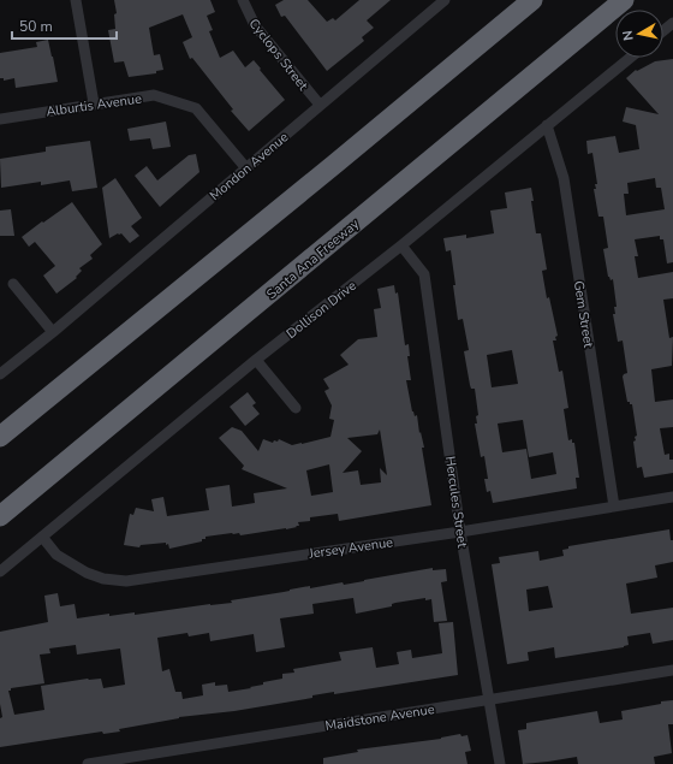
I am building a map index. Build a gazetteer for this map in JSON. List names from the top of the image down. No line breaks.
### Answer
{"streets":{"highway":["Santa Ana Freeway"],"street":["Cyclops Street","Alburtis Avenue","Mondon Avenue","Dollison Drive","Gem Street","Hercules Street","Jersey Avenue","Maidstone Avenue"]},"crossings":[["Cyclops Street","Mondon Avenue"],["Alburtis Avenue","Mondon Avenue"],["Dollison Drive","Gem Street"],["Dollison Drive","Hercules Street"],["Dollison Drive","Jersey Avenue"],["Gem Street","Jersey Avenue"],["Hercules Street","Jersey Avenue"],["Hercules Street","Maidstone Avenue"]],"scale_bar":"50 m","north":"left"}
